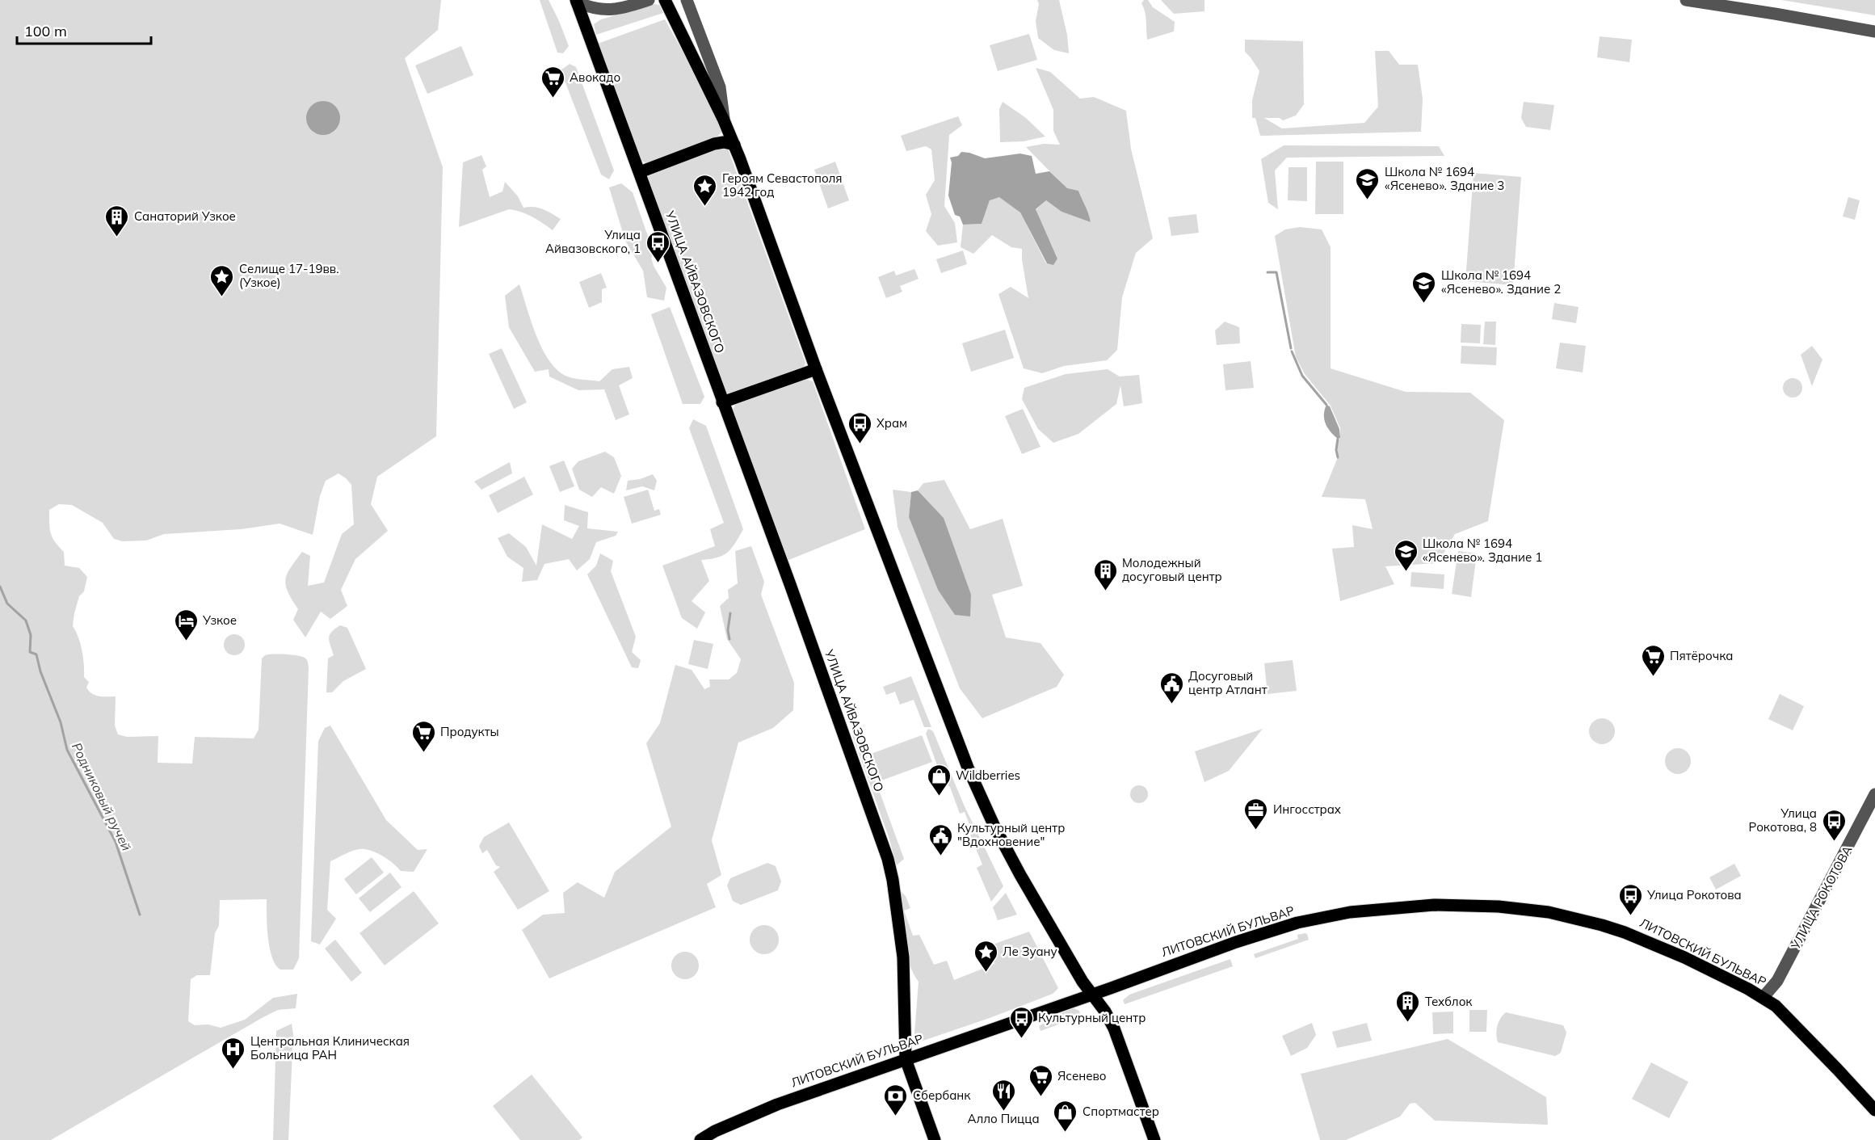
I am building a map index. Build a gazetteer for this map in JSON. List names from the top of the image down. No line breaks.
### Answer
{"streets":{"main road":["УЛИЦА АЙВАЗОВСКОГО","ЛИТОВСКИЙ БУЛЬВАР"],"street":["УЛИЦА РОКОТОВА"]},"crossings":[["УЛИЦА АЙВАЗОВСКОГО","ЛИТОВСКИЙ БУЛЬВАР"],["УЛИЦА РОКОТОВА","ЛИТОВСКИЙ БУЛЬВАР"]],"water":["Родниковый ручей"],"places":{"supermarket":["Авокадо","Пятёрочка","Продукты","Ясенево"],"school or university":["Школа № 1694 «Ясенево». Здание 3","Школа № 1694 «Ясенево». Здание 2","Школа № 1694 «Ясенево». Здание 1"],"place":["Героям Севастополя 1942 год","Селище 17-19вв. (Узкое)","Ле Зуану"],"building":["Санаторий Узкое","Молодежный досуговый центр","Техблок"],"bus stop":["Улица Айвазовского, 1","Храм","Улица Рокотова, 8","Улица Рокотова","Культурный центр"],"hotel":["Узкое"],"public building":["Досуговый центр Атлант","Культурный центр \"Вдохновение\""],"shop":["Wildberries","Спортмастер"],"office":["Ингосстрах"],"hospital":["Центральная Клиническая Больница РАН"],"restaurant":["Алло Пицца"],"bank":["Сбербанк"]},"scale_bar":"100 m"}
